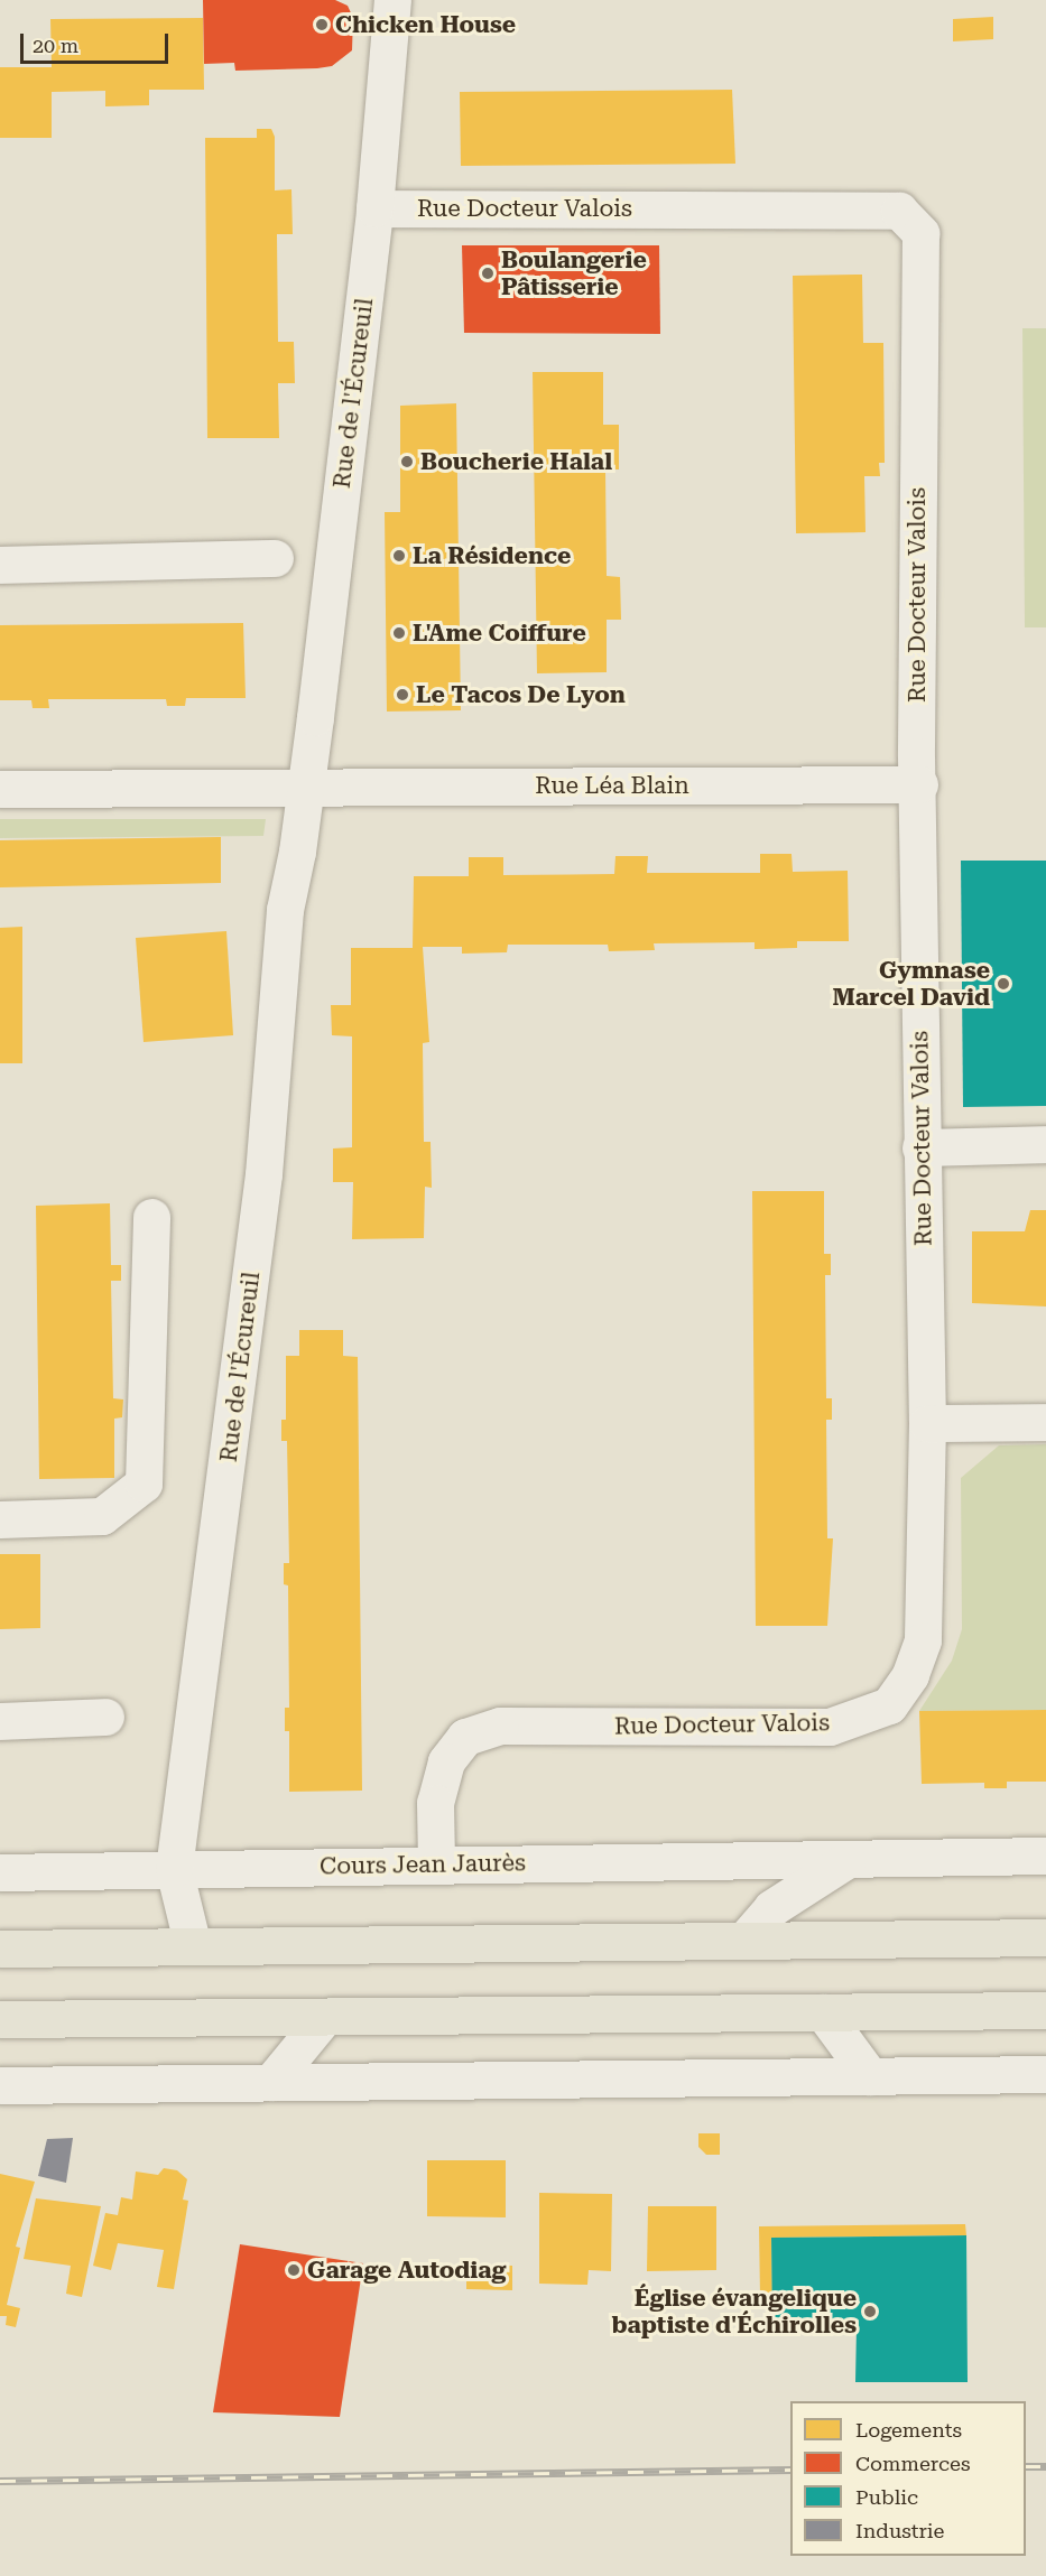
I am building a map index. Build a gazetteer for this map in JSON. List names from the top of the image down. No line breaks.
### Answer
{"streets":{"street":["Rue Docteur Valois","Rue de l'Écureuil","Rue Léa Blain","Cours Jean Jaurès"]},"crossings":[["Rue Docteur Valois","Rue de l'Écureuil"],["Rue Docteur Valois","Rue Léa Blain"],["Rue Docteur Valois","Cours Jean Jaurès"],["Rue de l'Écureuil","Rue Léa Blain"],["Rue de l'Écureuil","Cours Jean Jaurès"]],"places":["Chicken House","Boulangerie Pâtisserie","Boucherie Halal","La Résidence","L'Ame Coiffure","Le Tacos De Lyon","Gymnase Marcel David","Garage Autodiag","Église évangelique baptiste d'Échirolles"],"legend":["Logements","Commerces","Public","Industrie"],"scale_bar":"20 m"}
